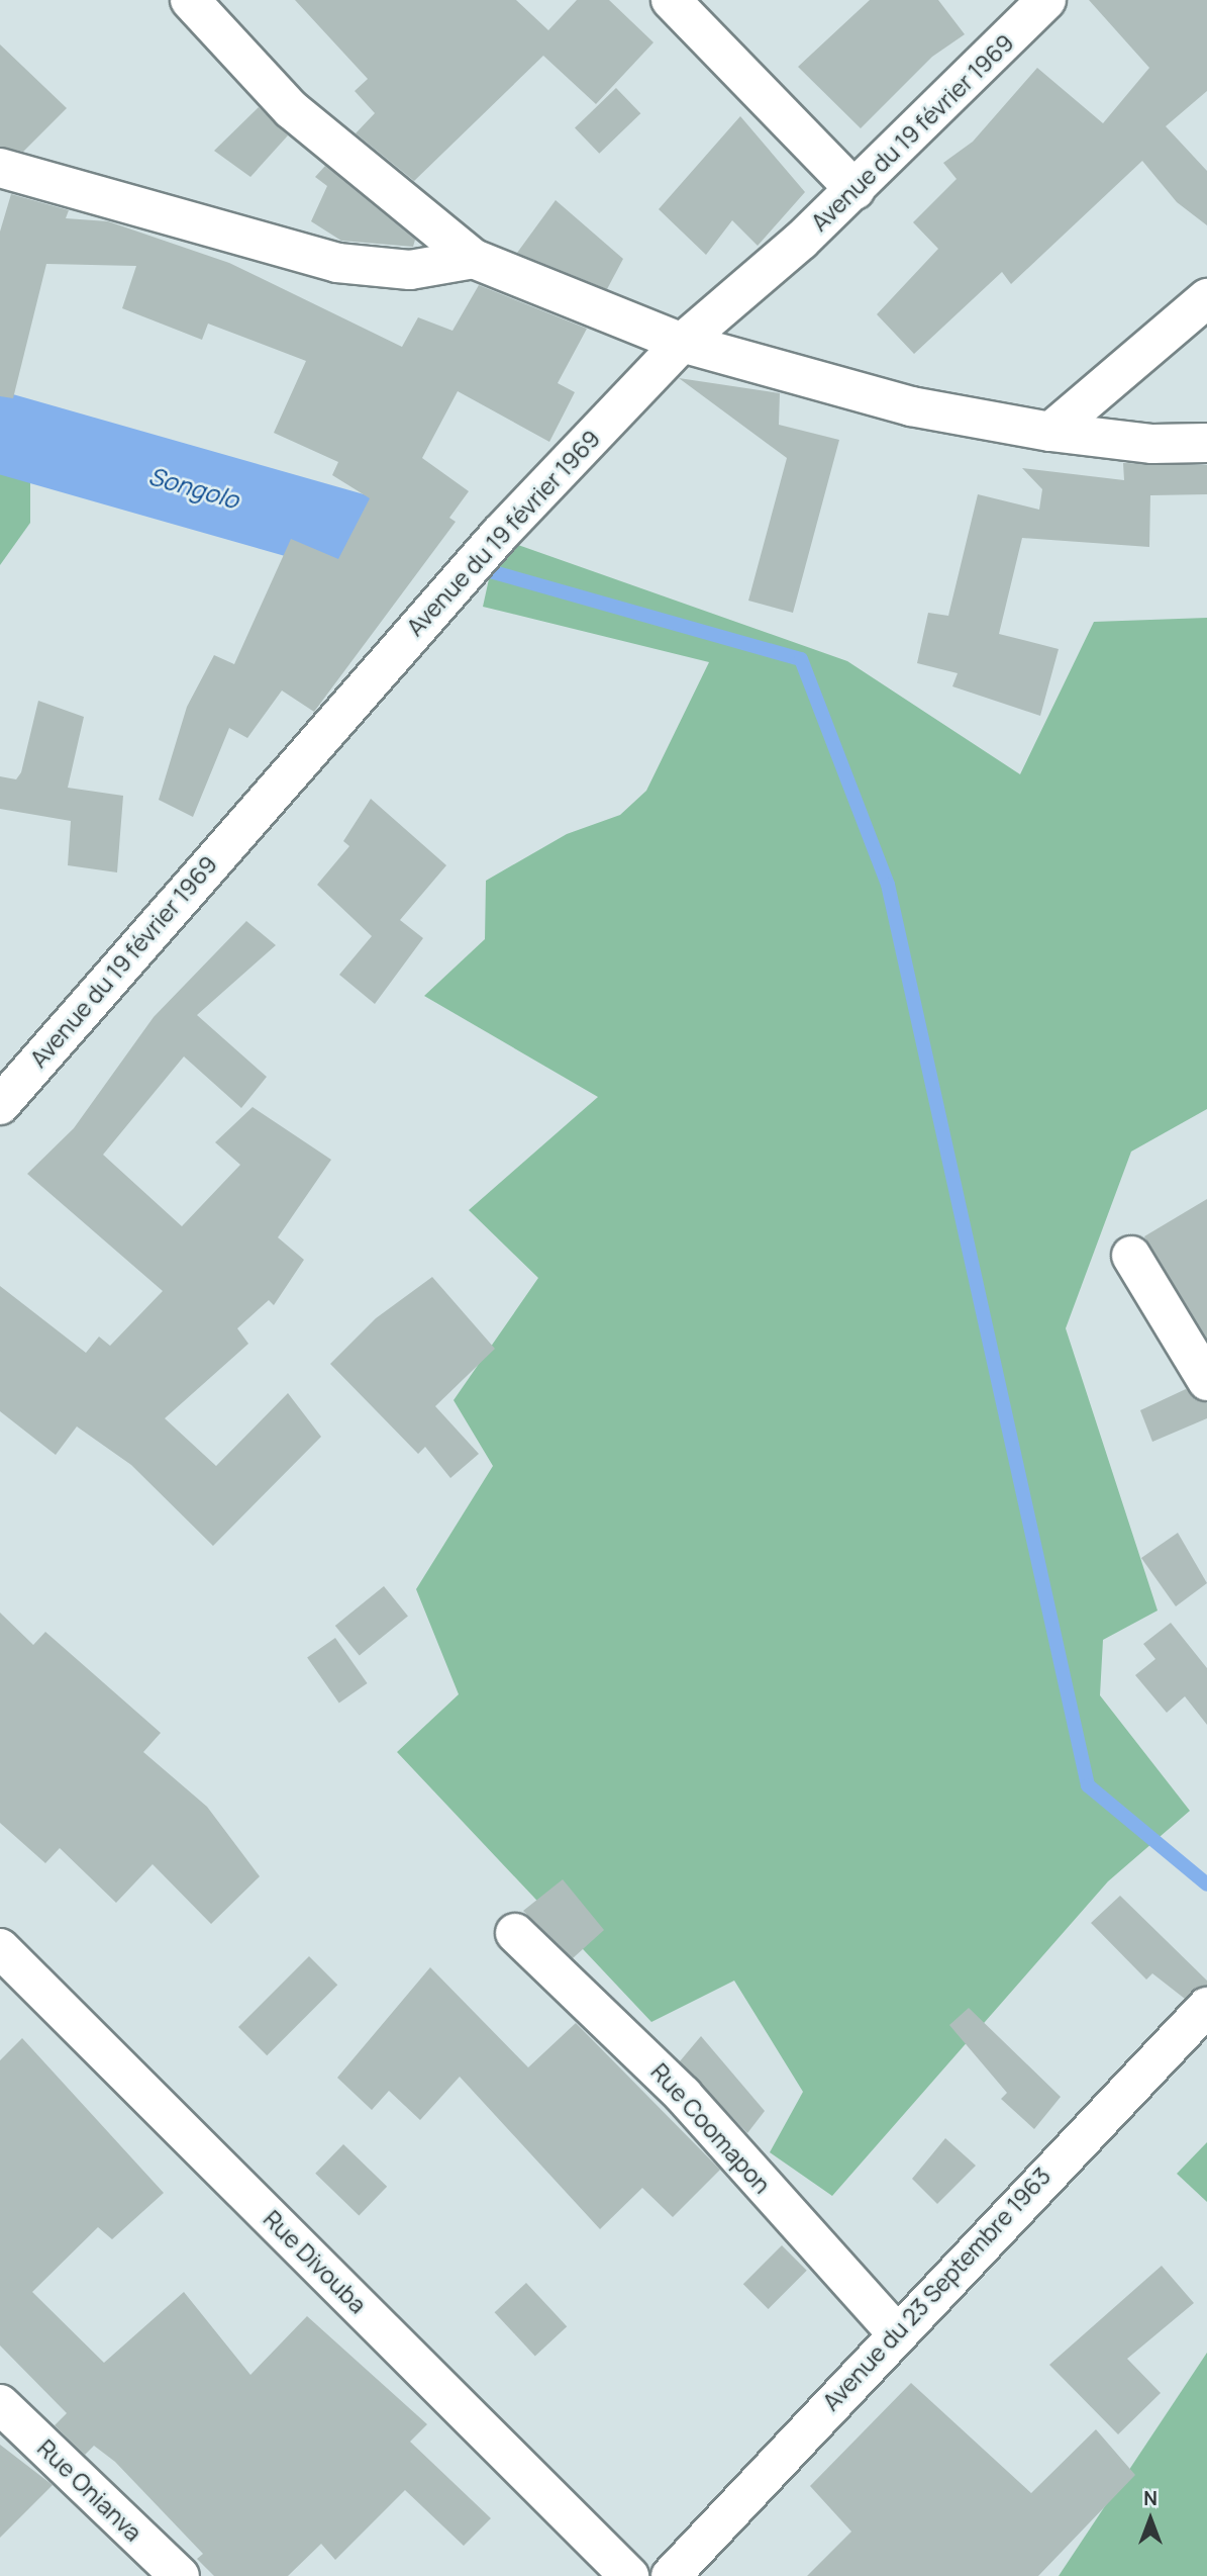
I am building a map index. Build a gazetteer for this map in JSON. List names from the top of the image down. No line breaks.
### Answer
{"streets":{"street":["Avenue du 19 février 1969","Rue Coomapon","Rue Divouba","Avenue du 23 Septembre 1963","Rue Onianva"]},"crossings":[["Rue Coomapon","Avenue du 23 Septembre 1963"]],"water":["Songolo"],"north":"top"}
